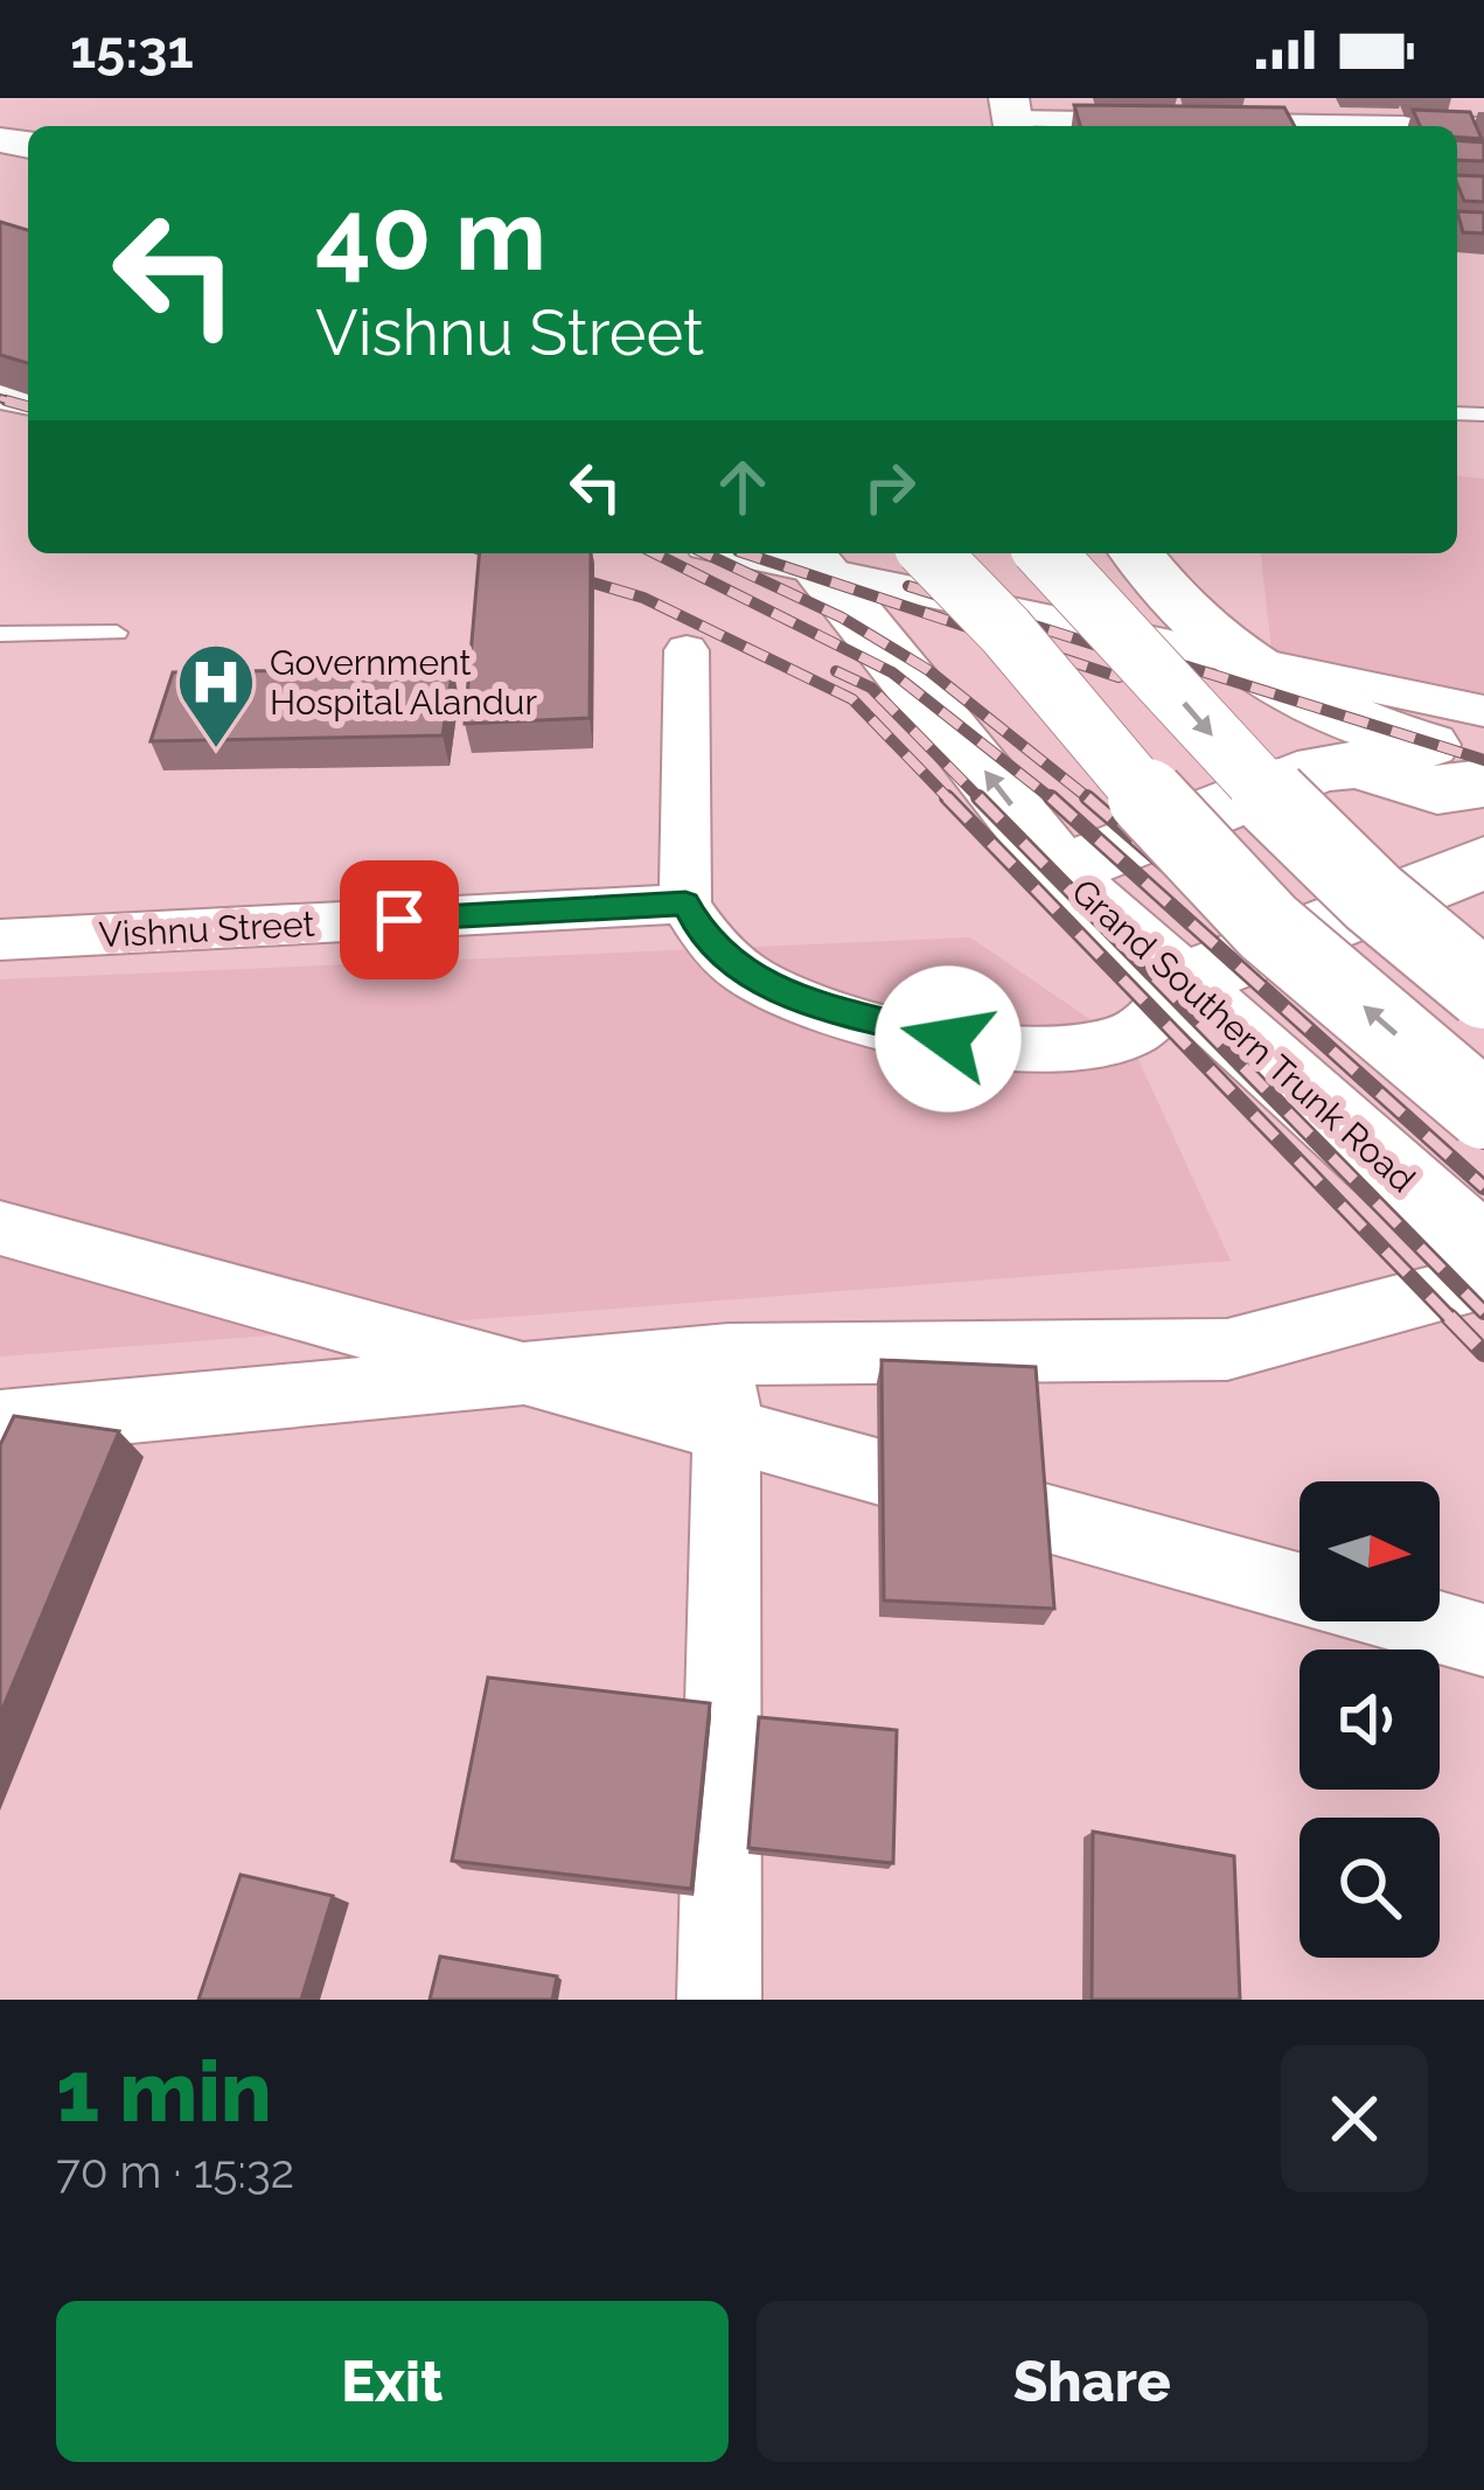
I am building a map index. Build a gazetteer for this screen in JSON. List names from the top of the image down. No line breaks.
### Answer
{"streets":{"main road":["Grand Southern Trunk Road"],"street":["Vishnu Street"]},"places":{"hospital":["Government Hospital Alandur"]},"north":"right","page":{"status":"15:31","turn":["40 m","Vishnu Street"],"heading":["1 min","70 m · 15:32"],"buttons":["Exit","Share"]}}
